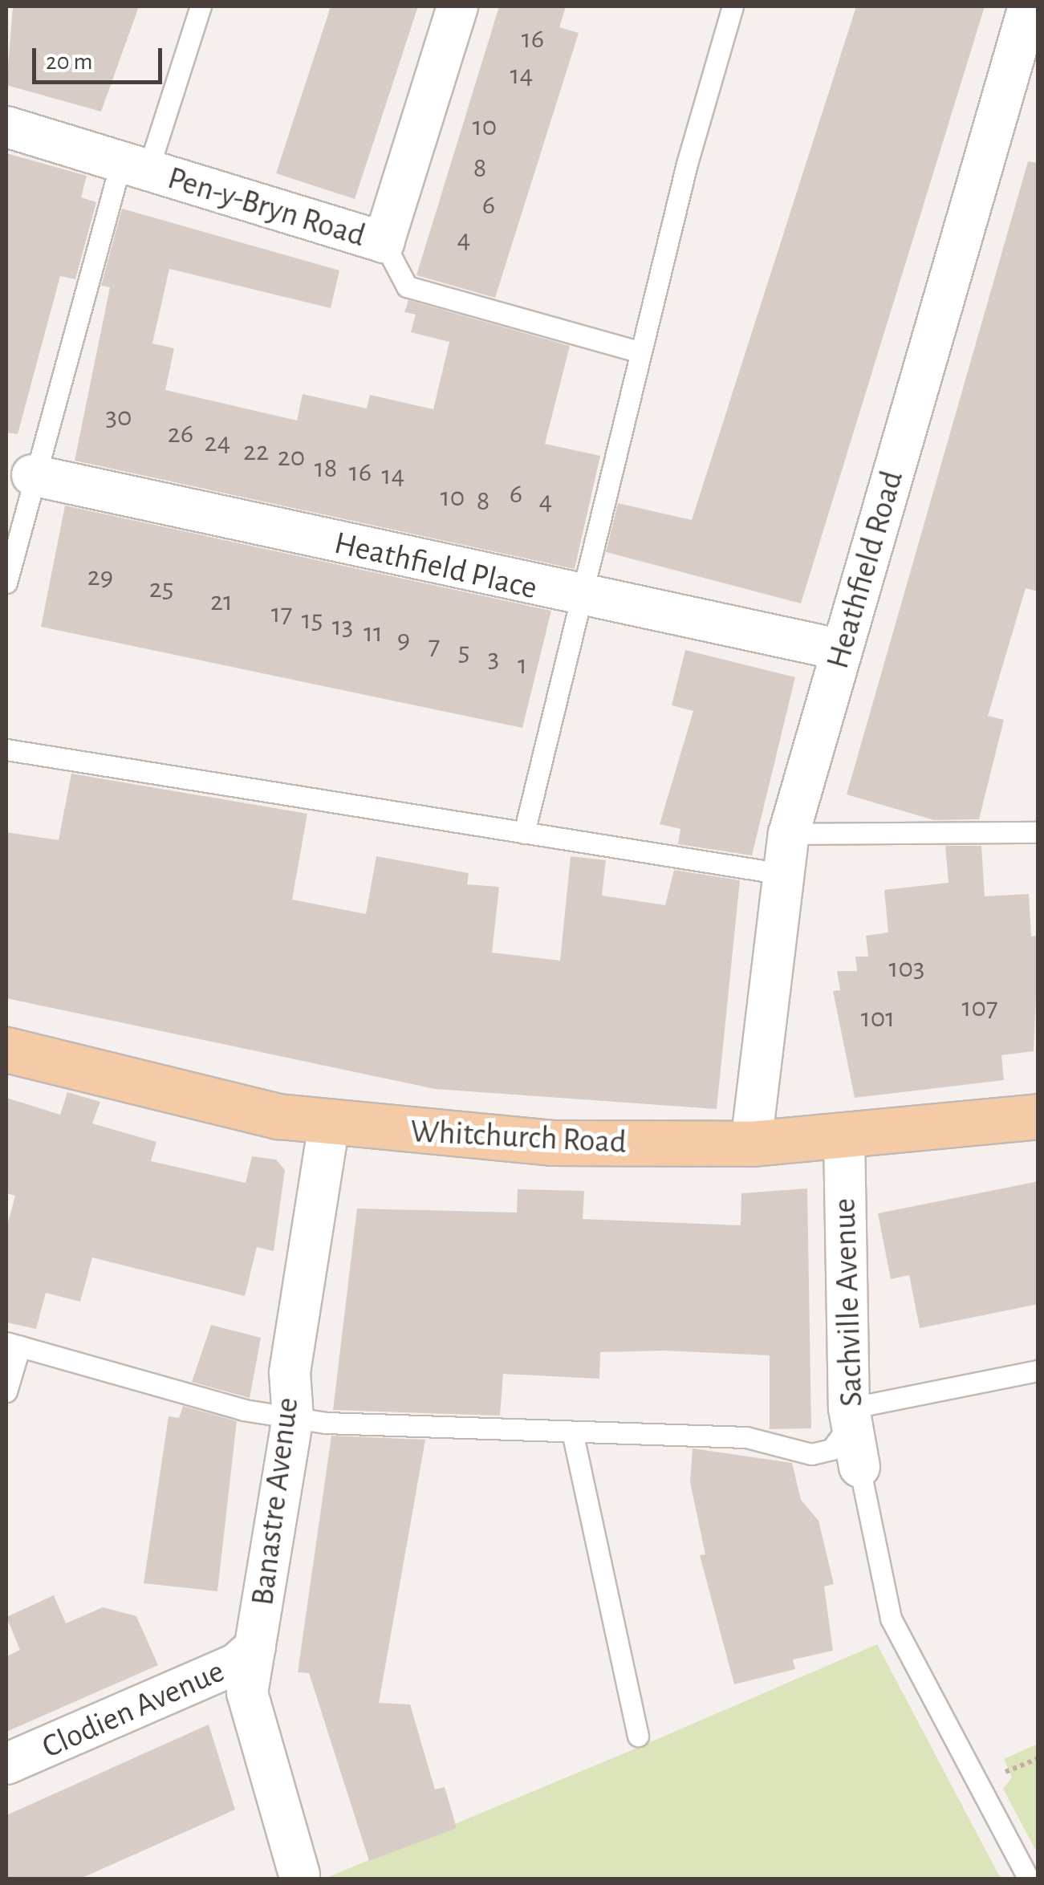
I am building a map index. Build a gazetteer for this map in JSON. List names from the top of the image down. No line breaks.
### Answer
{"streets":{"main road":["Whitchurch Road"],"street":["Pen-y-Bryn Road","Heathfield Place","Heathfield Road","Sachville Avenue","Banastre Avenue","Clodien Avenue"]},"crossings":[["Heathfield Place","Heathfield Road"],["Heathfield Road","Whitchurch Road"],["Whitchurch Road","Sachville Avenue"],["Whitchurch Road","Banastre Avenue"],["Banastre Avenue","Clodien Avenue"]],"house_numbers":["16","14","10","8","6","4","30","26","24","22","20","18","16","14","6","10","8","4","29","25","21","17","15","13","11","9","7","5","3","1","103","107","101"],"scale_bar":"20 m"}
